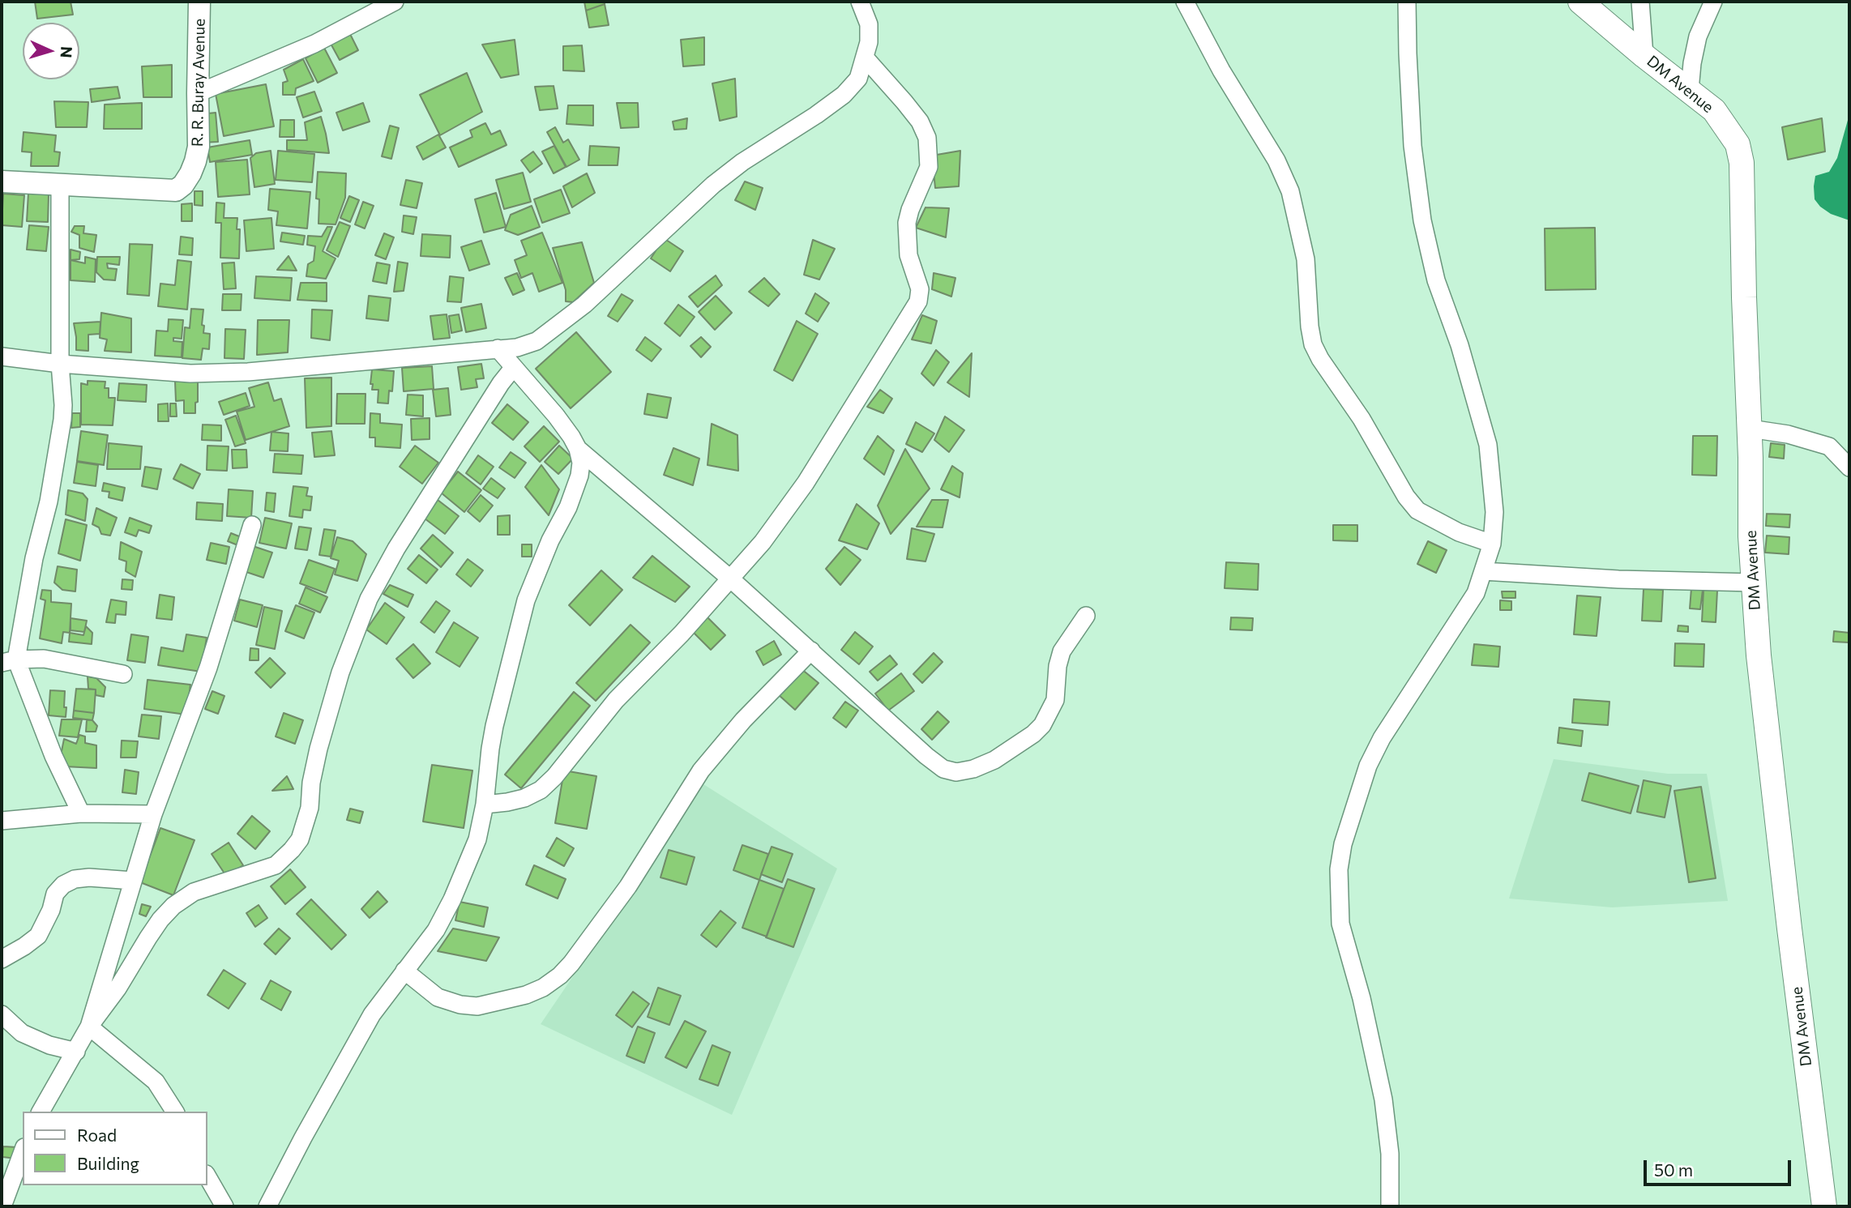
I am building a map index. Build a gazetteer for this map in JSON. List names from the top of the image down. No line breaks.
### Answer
{"streets":{"main road":["DM Avenue"],"street":["R. R. Buray Avenue"]},"legend":["Road","Building"],"scale_bar":"50 m","north":"right"}
